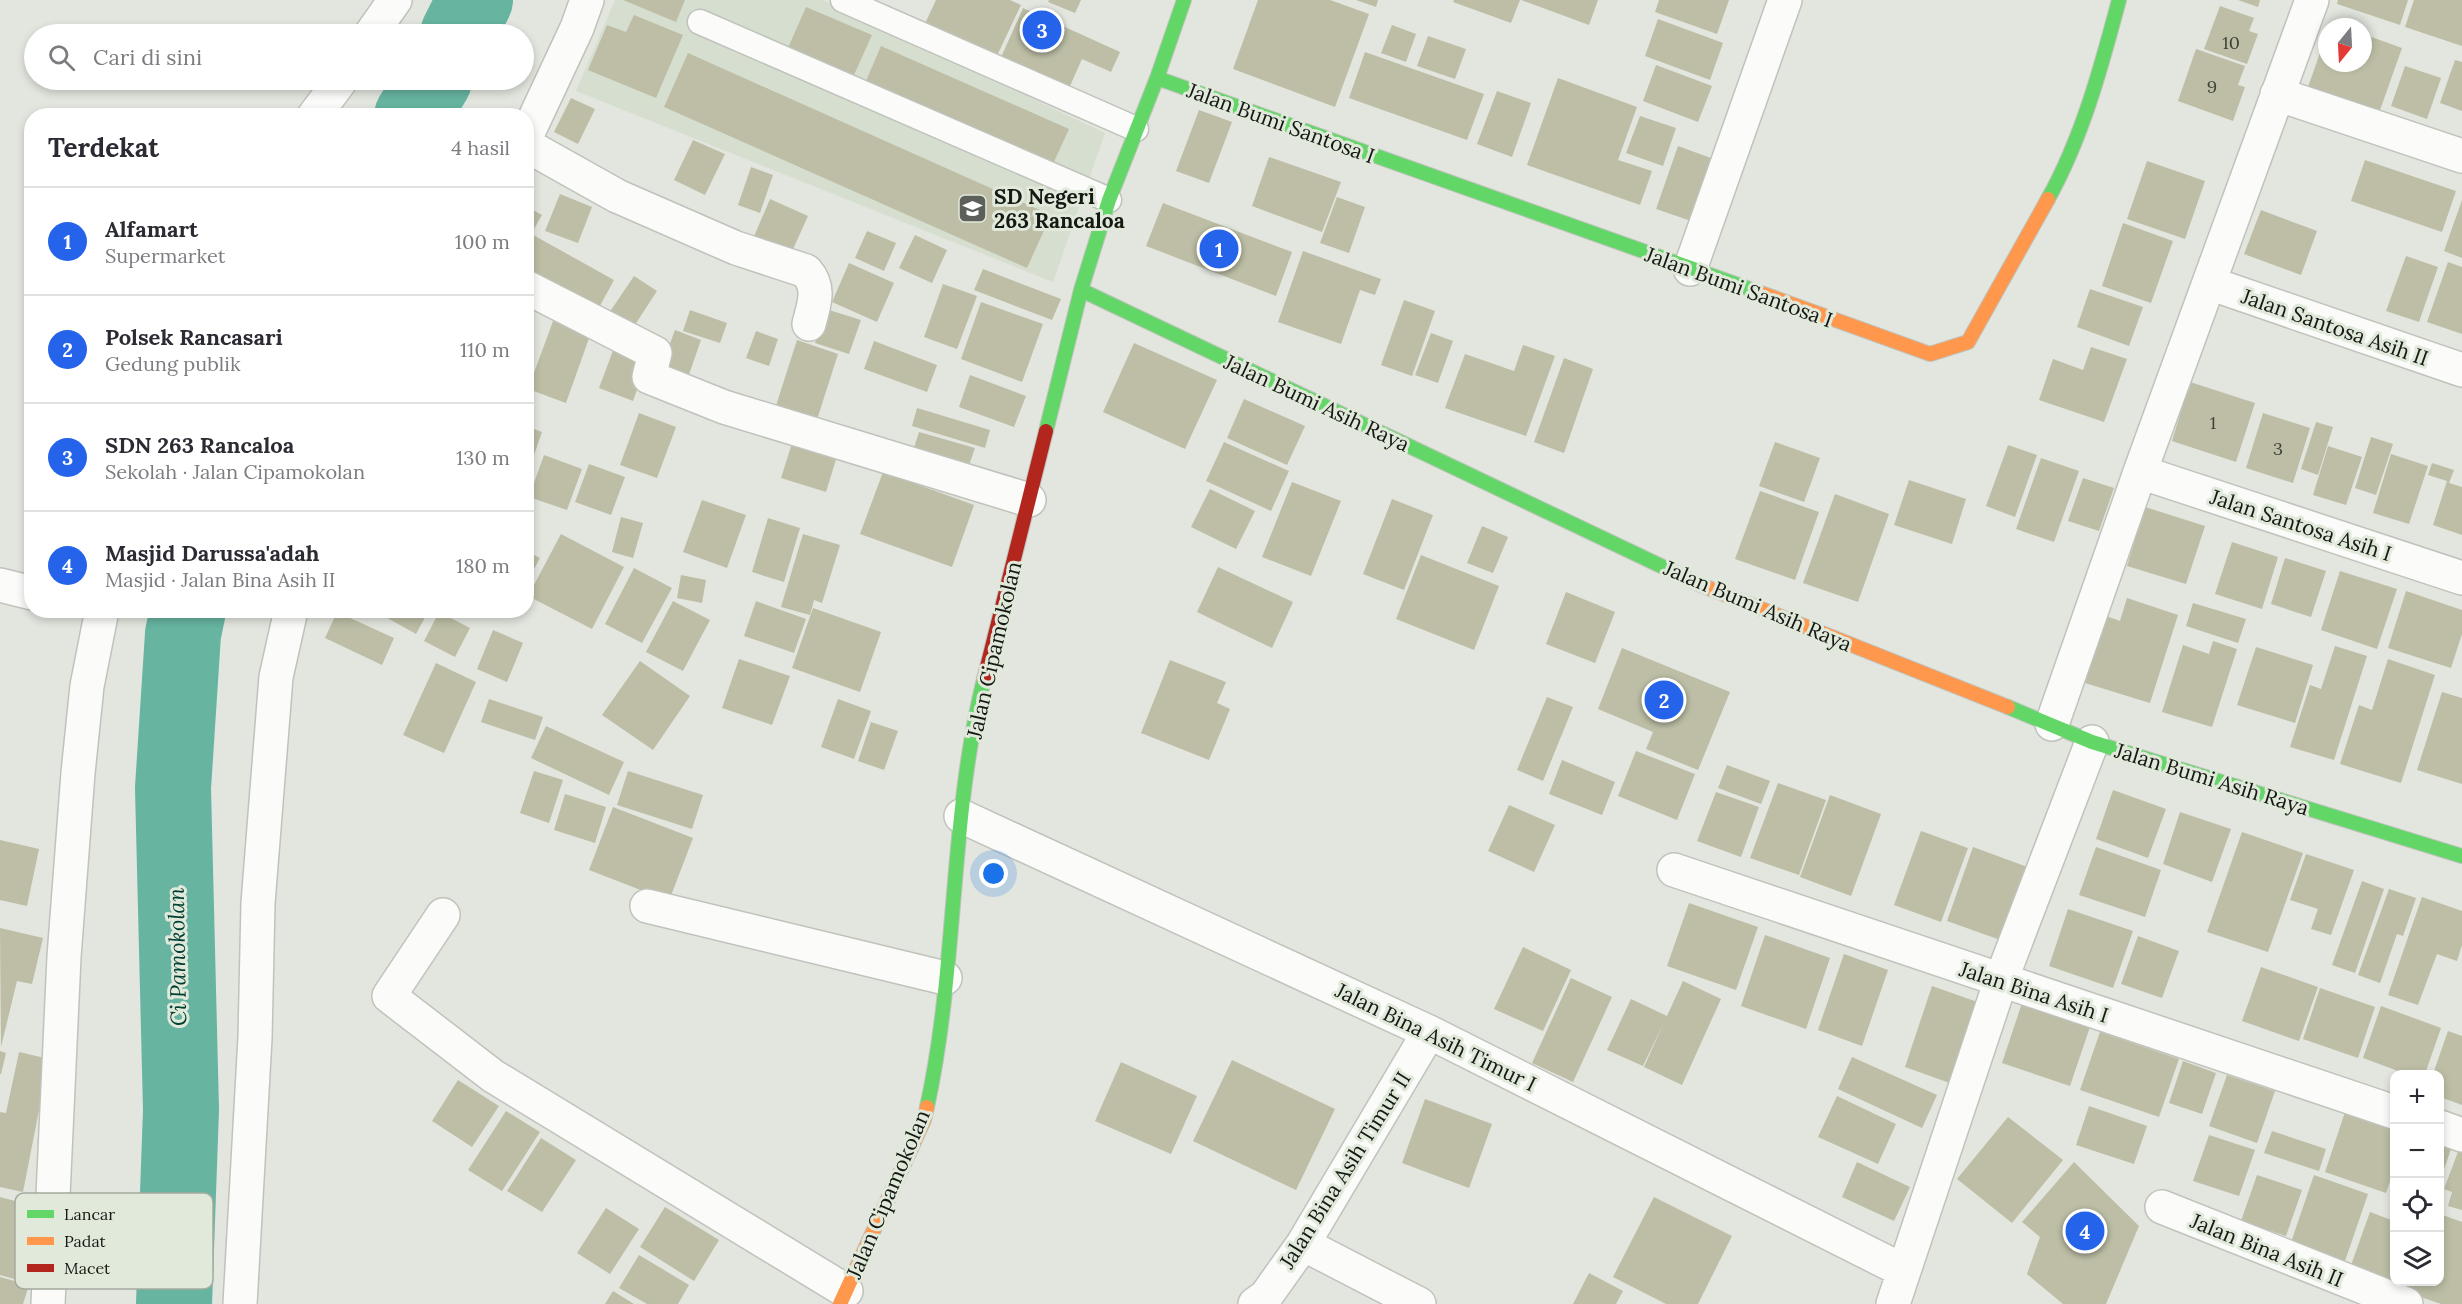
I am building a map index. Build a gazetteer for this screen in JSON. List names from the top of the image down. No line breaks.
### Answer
{"streets":{"street":["Jalan Bumi Santosa I","Jalan Santosa Asih II","Jalan Bumi Asih Raya","Jalan Santosa Asih I","Jalan Cipamokolan","Jalan Bina Asih I","Jalan Bina Asih Timur I","Jalan Bina Asih Timur II","Jalan Bina Asih II"]},"crossings":[["Jalan Bumi Santosa I","Jalan Cipamokolan"],["Jalan Bumi Asih Raya","Jalan Cipamokolan"],["Jalan Cipamokolan","Jalan Bina Asih Timur I"],["Jalan Bina Asih Timur I","Jalan Bina Asih Timur II"]],"water":["Ci Pamokolan"],"places":{"school or university":["SD Negeri 263 Rancaloa"]},"house_numbers":["10","9","1","3"],"legend":["Lancar","Padat","Macet"],"north":"bottom","page":{"pins":["3","1","2","4"],"search":"Cari di sini","heading":["Terdekat","4 hasil"],"list":[{"mark":"1","name":"Alfamart","note":"Supermarket","value":"100 m"},{"mark":"2","name":"Polsek Rancasari","note":"Gedung publik","value":"110 m"},{"mark":"3","name":"SDN 263 Rancaloa","note":"Sekolah · Jalan Cipamokolan","value":"130 m"},{"mark":"4","name":"Masjid Darussa'adah","note":"Masjid · Jalan Bina Asih II","value":"180 m"}],"map_buttons":["+","−"]}}
